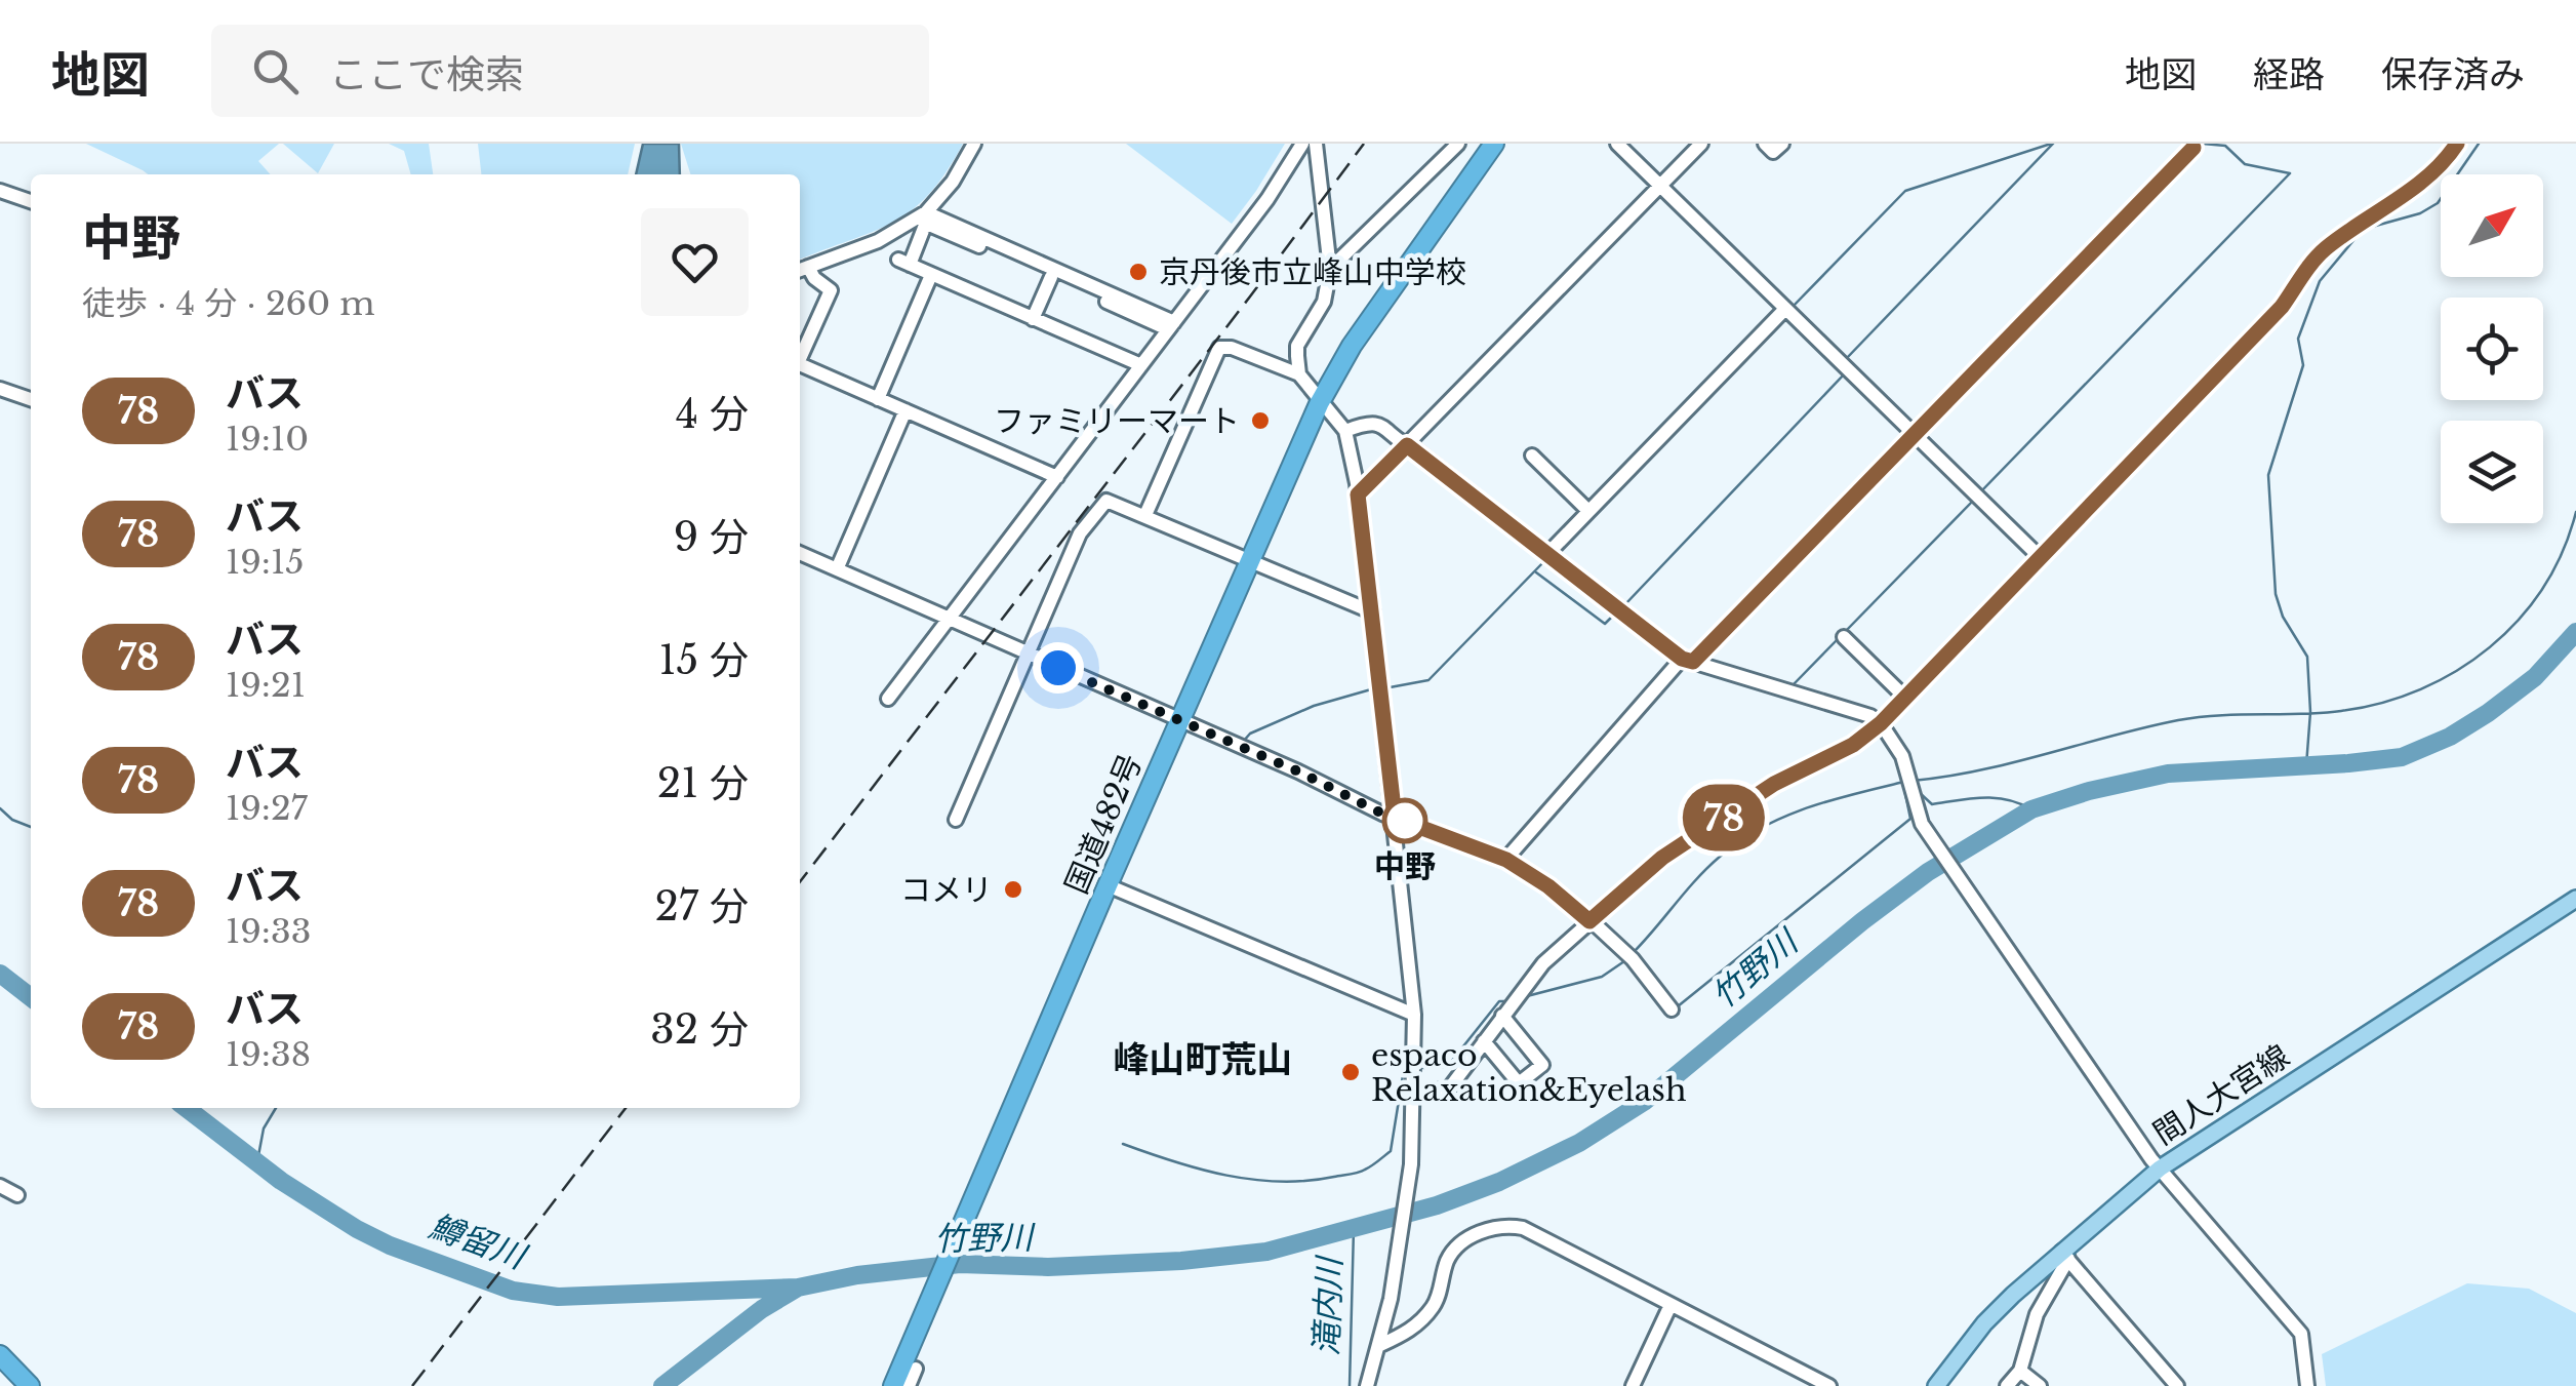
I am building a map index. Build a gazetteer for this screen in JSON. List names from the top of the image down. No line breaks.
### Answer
{"streets":{"highway":["国道482号"],"main road":["間人大宮線"]},"districts":["峰山町荒山"],"water":["竹野川","鱒留川","滝内川"],"places":["京丹後市立峰山中学校","ファミリーマート","中野","コメリ","espaco Relaxation&Eyelash"],"lines":["bus line 78"],"north":"top right","page":{"header":"地図","search":"ここで検索","nav":["地図","経路","保存済み"],"on_map":"78","heading":["中野","徒歩 · 4 分 · 260 m"],"list":[{"mark":"78","name":"バス","note":"19:10","value":"4 分"},{"mark":"78","name":"バス","note":"19:15","value":"9 分"},{"mark":"78","name":"バス","note":"19:21","value":"15 分"},{"mark":"78","name":"バス","note":"19:27","value":"21 分"},{"mark":"78","name":"バス","note":"19:33","value":"27 分"},{"mark":"78","name":"バス","note":"19:38","value":"32 分"}]}}
